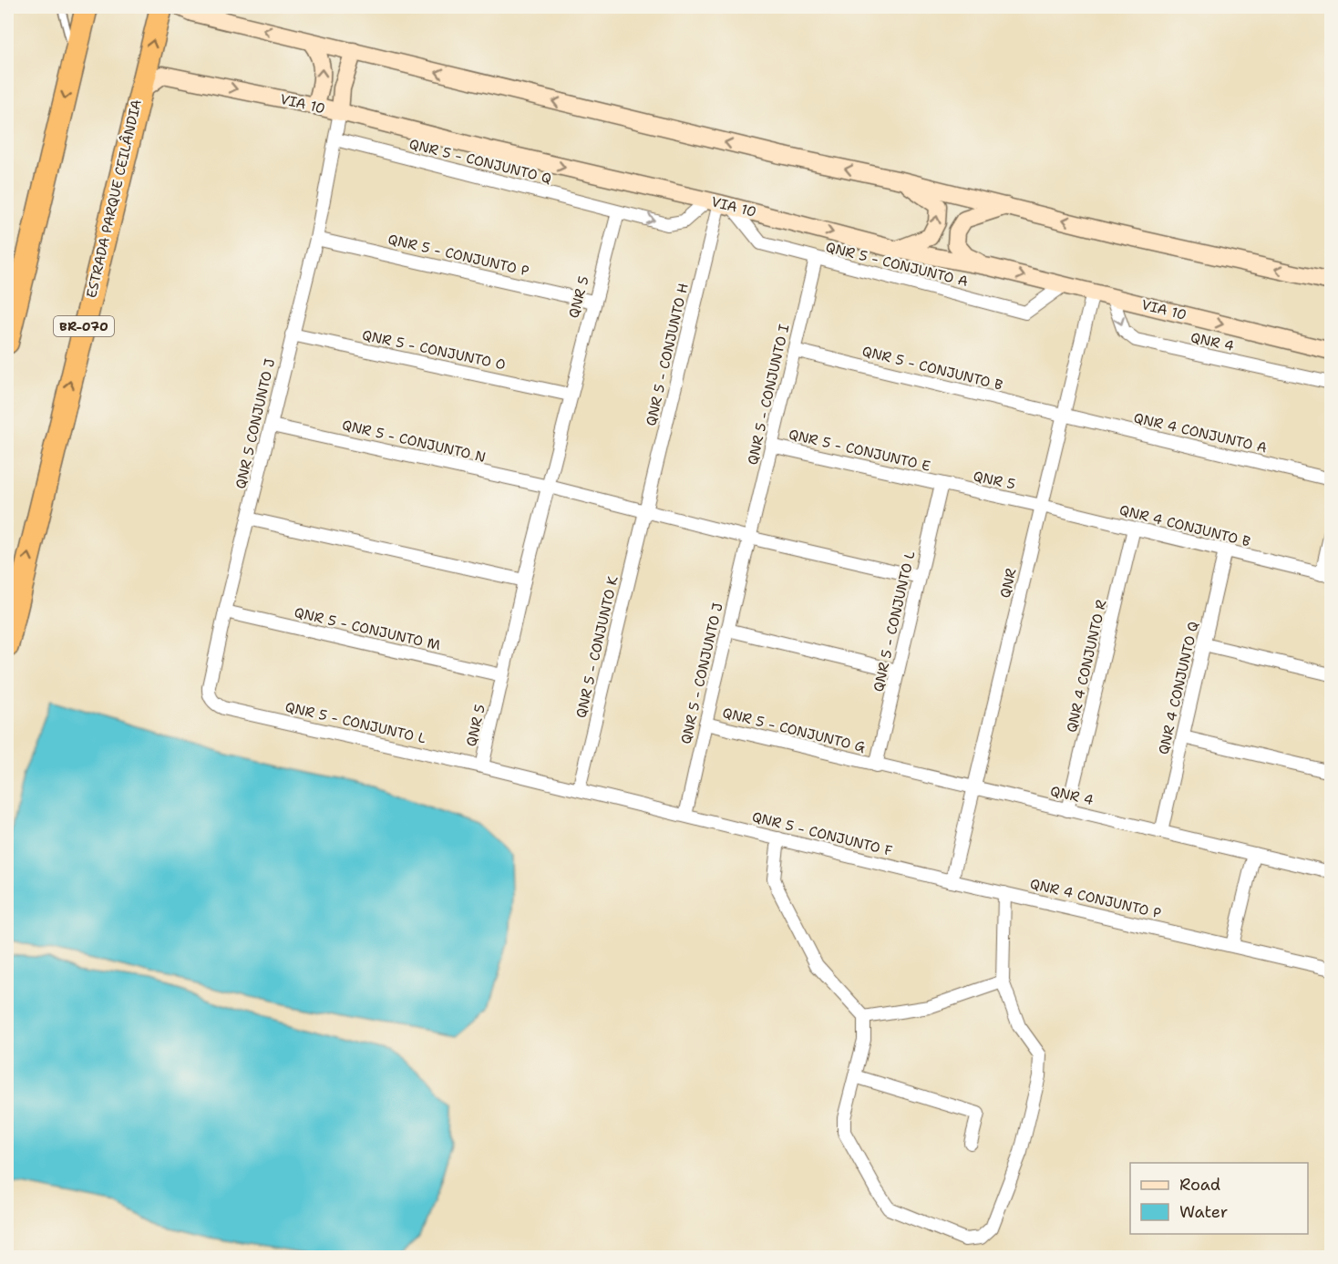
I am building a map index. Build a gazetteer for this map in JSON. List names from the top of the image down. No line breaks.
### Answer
{"streets":{"highway":["ESTRADA PARQUE CEILÂNDIA","BR-070"],"main road":["VIA 10"],"street":["QNR 5 - CONJUNTO Q","QNR 5 - CONJUNTO P","QNR 5 - CONJUNTO A","QNR 5","QNR 4","QNR 5 - CONJUNTO O","QNR 5 - CONJUNTO H","QNR 5 - CONJUNTO B","QNR 5 - CONJUNTO I","QNR 5 CONJUNTO J","QNR 4 CONJUNTO A","QNR 5 - CONJUNTO N","QNR 5 - CONJUNTO E","QNR 4 CONJUNTO B","QNR","QNR 5 - CONJUNTO L","QNR 5 - CONJUNTO M","QNR 5 - CONJUNTO K","QNR 4 CONJUNTO R","QNR 5 - CONJUNTO J","QNR 4 CONJUNTO Q","QNR 5 - CONJUNTO G","QNR 5 - CONJUNTO F","QNR 4 CONJUNTO P"]},"crossings":[["VIA 10","ESTRADA PARQUE CEILÂNDIA"],["VIA 10","QNR 5 - CONJUNTO A"],["VIA 10","QNR 4"],["VIA 10","QNR 5 - CONJUNTO H"],["VIA 10","QNR"],["QNR 5 - CONJUNTO Q","QNR 5"],["QNR 5 - CONJUNTO Q","QNR 5 CONJUNTO J"],["QNR 5 - CONJUNTO P","QNR 5"],["QNR 5 - CONJUNTO P","QNR 5 CONJUNTO J"],["QNR 5 - CONJUNTO A","QNR 5 - CONJUNTO H"],["QNR 5 - CONJUNTO A","QNR 5 - CONJUNTO I"],["QNR 5","QNR 5 - CONJUNTO O"],["QNR 5","QNR 5 - CONJUNTO N"],["QNR 5","QNR 5 - CONJUNTO E"],["QNR 5","QNR 4 CONJUNTO B"],["QNR 5","QNR"],["QNR 5","QNR 5 - CONJUNTO L"],["QNR 5","QNR 5 - CONJUNTO M"],["QNR 5","QNR 5 - CONJUNTO K"],["QNR 5","QNR 5 - CONJUNTO J"],["QNR 5","QNR 5 - CONJUNTO F"],["QNR 4","QNR"],["QNR 4","QNR 4 CONJUNTO R"],["QNR 4","QNR 4 CONJUNTO Q"],["QNR 5 - CONJUNTO O","QNR 5 CONJUNTO J"],["QNR 5 - CONJUNTO H","QNR 5 - CONJUNTO K"],["QNR 5 - CONJUNTO B","QNR 5 - CONJUNTO I"],["QNR 5 - CONJUNTO B","QNR 4 CONJUNTO A"],["QNR 5 - CONJUNTO B","QNR"],["QNR 5 - CONJUNTO I","QNR 5 - CONJUNTO E"],["QNR 5 - CONJUNTO I","QNR 5 - CONJUNTO J"],["QNR 5 CONJUNTO J","QNR 5 - CONJUNTO N"],["QNR 5 CONJUNTO J","QNR 5 - CONJUNTO L"],["QNR 5 CONJUNTO J","QNR 5 - CONJUNTO M"],["QNR 4 CONJUNTO A","QNR"],["QNR 5 - CONJUNTO E","QNR 5 - CONJUNTO L"],["QNR 4 CONJUNTO B","QNR"],["QNR 4 CONJUNTO B","QNR 4 CONJUNTO R"],["QNR 4 CONJUNTO B","QNR 4 CONJUNTO Q"],["QNR","QNR 5 - CONJUNTO F"],["QNR","QNR 4 CONJUNTO P"],["QNR 5 - CONJUNTO L","QNR 5 - CONJUNTO G"],["QNR 5 - CONJUNTO J","QNR 5 - CONJUNTO G"],["QNR 5 - CONJUNTO J","QNR 5 - CONJUNTO F"],["QNR 5 - CONJUNTO F","QNR 4 CONJUNTO P"]],"one_way":["QNR 4"],"legend":["Road","Water"]}
